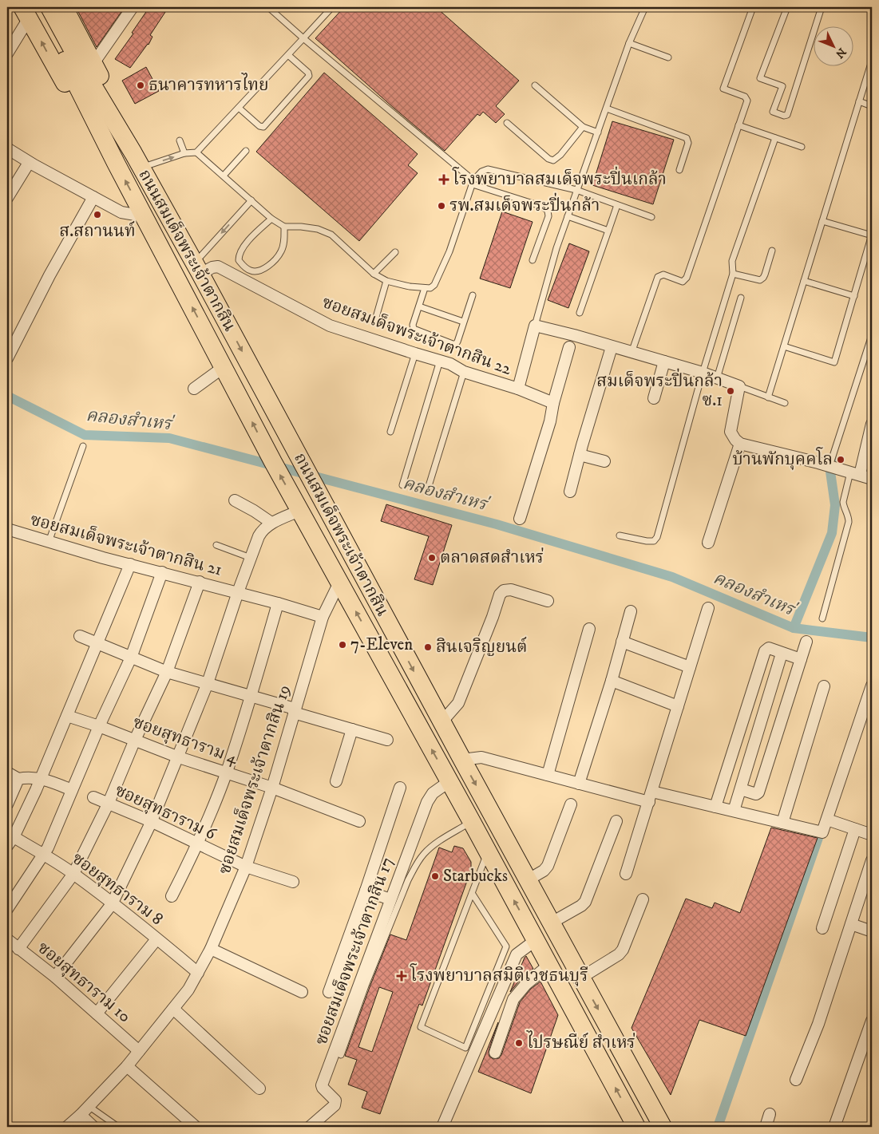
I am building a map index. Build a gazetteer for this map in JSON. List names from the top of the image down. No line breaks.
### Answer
{"streets":{"main road":["ถนนสมเด็จพระเจ้าตากสิน"],"street":["ซอยสมเด็จพระเจ้าตากสิน 22","ซอยสมเด็จพระเจ้าตากสิน 21","ซอยสุทธาราม 4","ซอยสมเด็จพระเจ้าตากสิน 19","ซอยสุทธาราม 6","ซอยสุทธาราม 8","ซอยสมเด็จพระเจ้าตากสิน 17","ซอยสุทธาราม 10"]},"crossings":[["ถนนสมเด็จพระเจ้าตากสิน","ซอยสมเด็จพระเจ้าตากสิน 22"],["ถนนสมเด็จพระเจ้าตากสิน","ซอยสมเด็จพระเจ้าตากสิน 21"],["ถนนสมเด็จพระเจ้าตากสิน","ซอยสมเด็จพระเจ้าตากสิน 19"],["ถนนสมเด็จพระเจ้าตากสิน","ซอยสมเด็จพระเจ้าตากสิน 17"],["ซอยสมเด็จพระเจ้าตากสิน 21","ซอยสมเด็จพระเจ้าตากสิน 19"],["ซอยสุทธาราม 4","ซอยสมเด็จพระเจ้าตากสิน 19"],["ซอยสมเด็จพระเจ้าตากสิน 19","ซอยสุทธาราม 6"],["ซอยสมเด็จพระเจ้าตากสิน 19","ซอยสุทธาราม 8"],["ซอยสมเด็จพระเจ้าตากสิน 19","ซอยสุทธาราม 10"]],"water":["คลองสำเหร่"],"places":{"other":["ธนาคารทหารไทย","รพ.สมเด็จพระปิ่นกล้า","ส.สถานนท์","สมเด็จพระปิ่นกล้า ซ.1","บ้านพักบุคคโล","ตลาดสดสำเหร่","7-Eleven","สินเจริญยนต์","Starbucks","ไปรษณีย์ สำเหร่"],"health":["โรงพยาบาลสมเด็จพระปิ่นเกล้า","โรงพยาบาลสมิติเวชธนบุรี"]},"north":"bottom right"}
